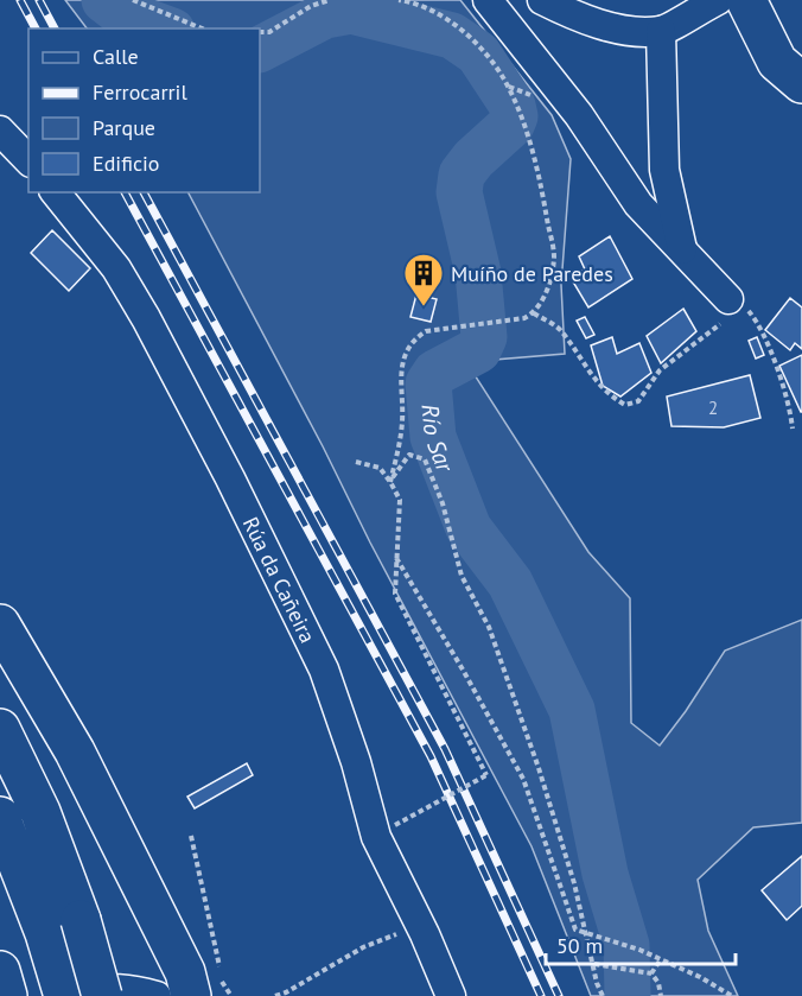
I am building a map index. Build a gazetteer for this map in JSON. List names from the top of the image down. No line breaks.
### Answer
{"streets":{"street":["Rúa da Cañeira"]},"water":["Río Sar"],"places":{"building":["Muíño de Paredes"]},"house_numbers":["2"],"legend":["Calle","Ferrocarril","Parque","Edificio"],"scale_bar":"50 m"}
